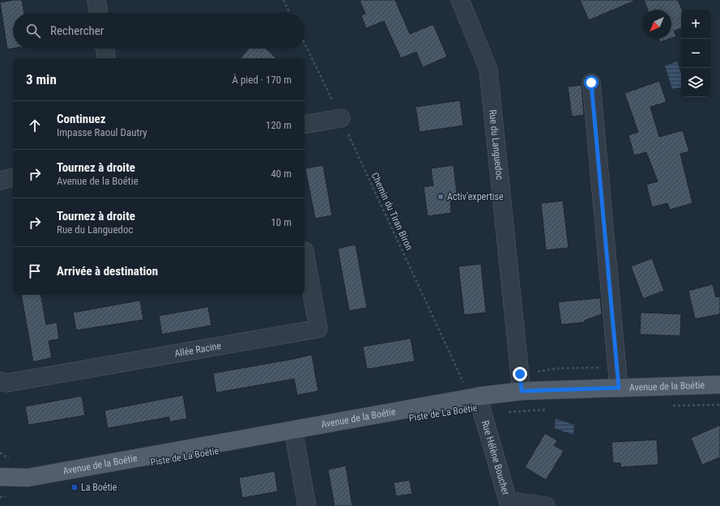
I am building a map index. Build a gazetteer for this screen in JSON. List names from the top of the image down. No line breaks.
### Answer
{"streets":{"main road":["Avenue de la Boétie"],"street":["Rue du Languedoc","Allée Racine","Rue Hélène Boucher"],"path":["Chemin du Tiran Biron","Piste de La Boëtie"]},"crossings":[["Rue du Languedoc","Avenue de la Boétie"],["Chemin du Tiran Biron","Avenue de la Boétie"],["Chemin du Tiran Biron","Rue Hélène Boucher"],["Avenue de la Boétie","Rue Hélène Boucher"],["Piste de La Boëtie","Rue Hélène Boucher"]],"places":{"other":["Activ'expertise"],"transit":["La Boétie"]},"north":"bottom left","page":{"map_buttons":["+","−"],"search":"Rechercher","heading":["3 min","À pied · 170 m"],"list":[["Continuez","Impasse Raoul Dautry","120 m"],["Tournez à droite","Avenue de la Boétie","40 m"],["Tournez à droite","Rue du Languedoc","10 m"],"Arrivée à destination"]}}
